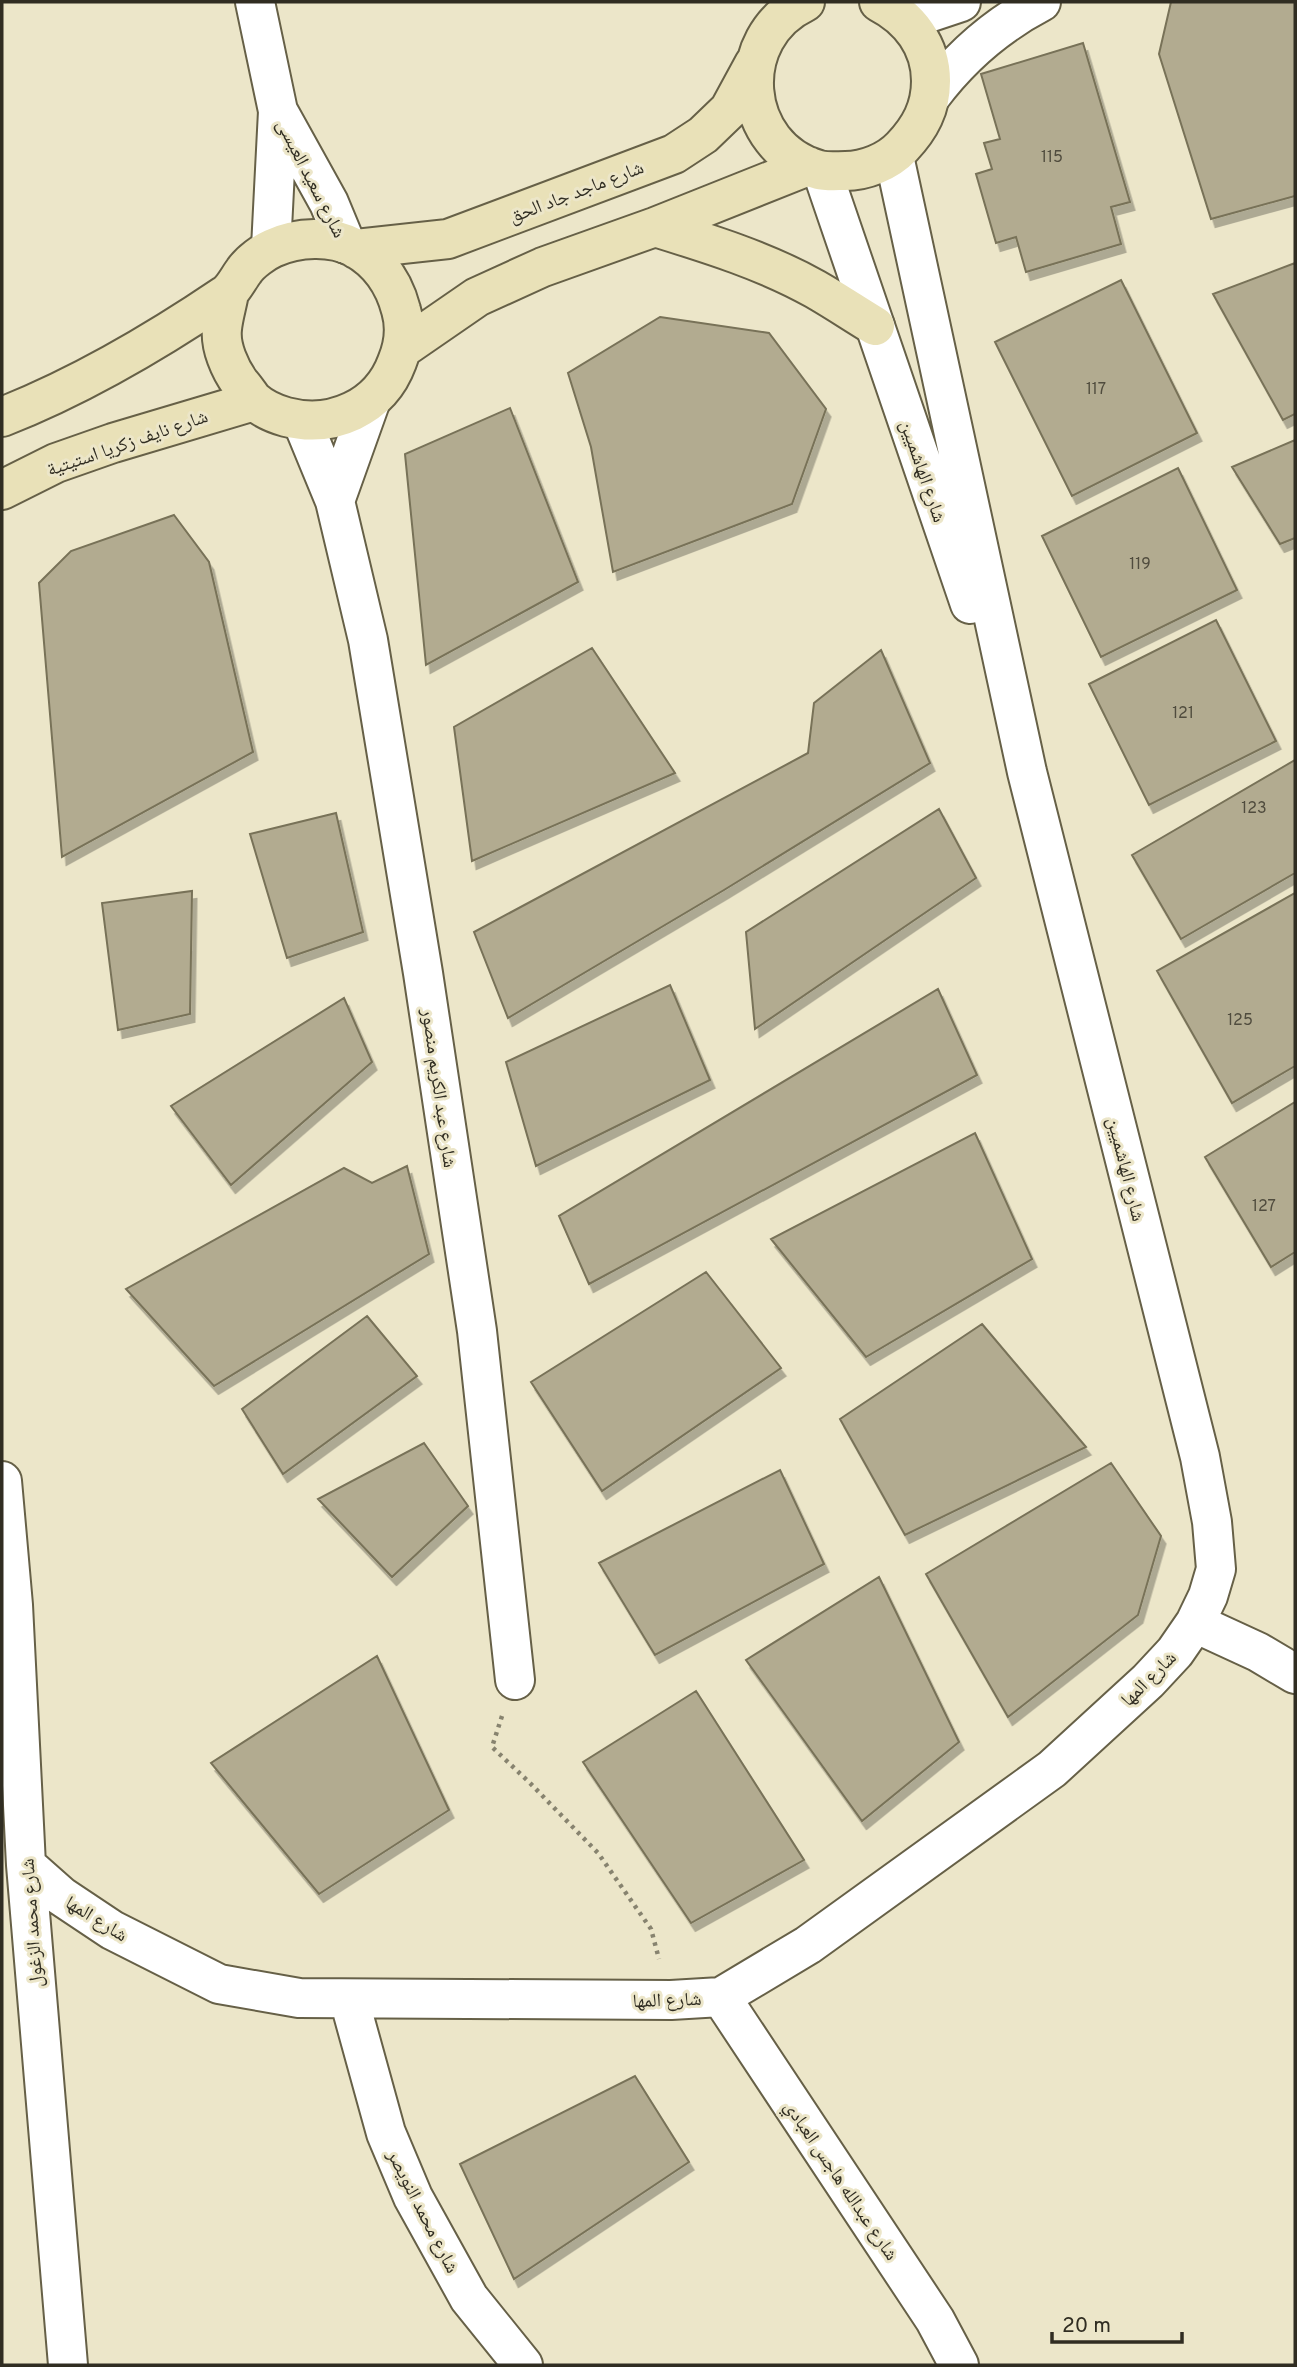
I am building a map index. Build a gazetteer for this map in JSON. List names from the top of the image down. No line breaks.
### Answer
{"streets":{"main road":["شارع ماجد جاد الحق","شارع نايف زكريا استيتية"],"street":["شارع سعيد العيسى","شارع الهاشميين","شارع عبد الكريم منصور","شارع المها","شارع محمد الزغول","شارع عبدالله هاجس العبادي","شارع محمد النويصر"]},"crossings":[["شارع سعيد العيسى","شارع ماجد جاد الحق"],["شارع سعيد العيسى","شارع نايف زكريا استيتية"],["شارع سعيد العيسى","شارع عبد الكريم منصور"],["شارع ماجد جاد الحق","شارع نايف زكريا استيتية"],["شارع ماجد جاد الحق","شارع عبد الكريم منصور"],["شارع نايف زكريا استيتية","شارع عبد الكريم منصور"],["شارع الهاشميين","شارع المها"],["شارع المها","شارع محمد الزغول"],["شارع المها","شارع عبدالله هاجس العبادي"],["شارع المها","شارع محمد النويصر"]],"house_numbers":["115","117","119","121","123","125","127"],"scale_bar":"20 m"}
